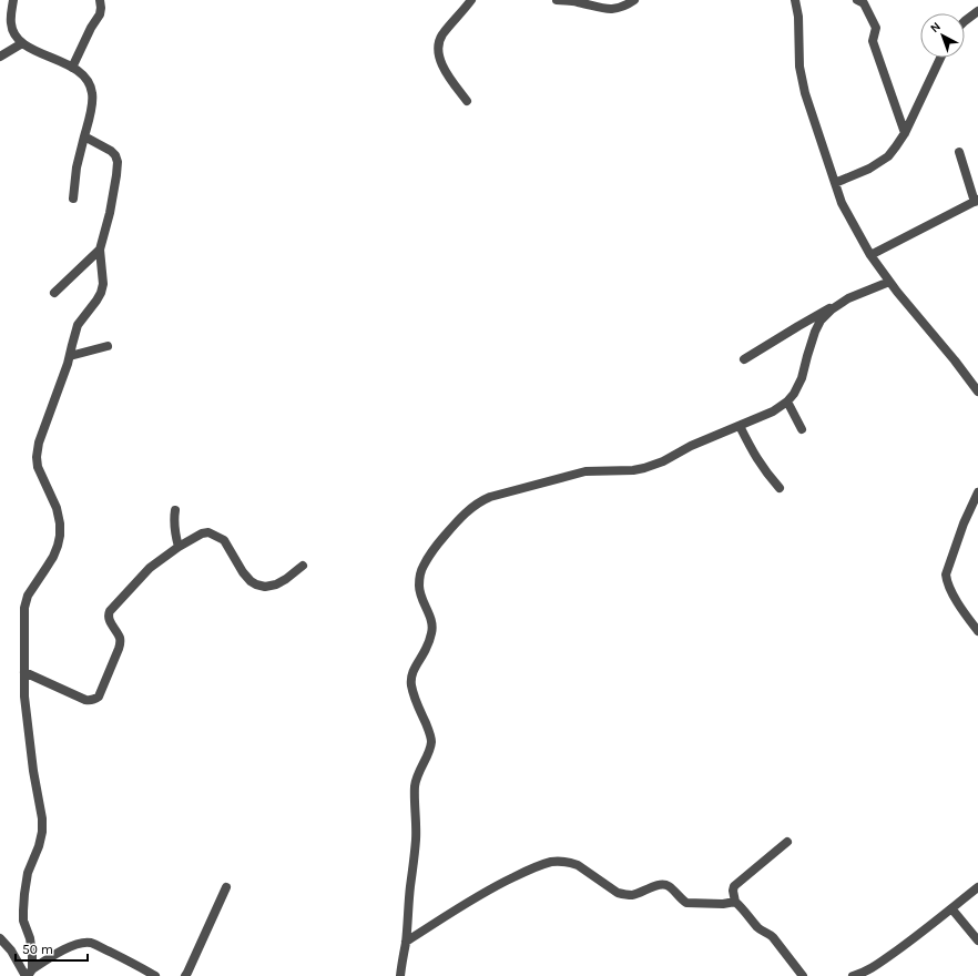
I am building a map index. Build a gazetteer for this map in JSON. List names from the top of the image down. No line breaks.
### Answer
{"scale_bar":"50 m","north":"top left"}
